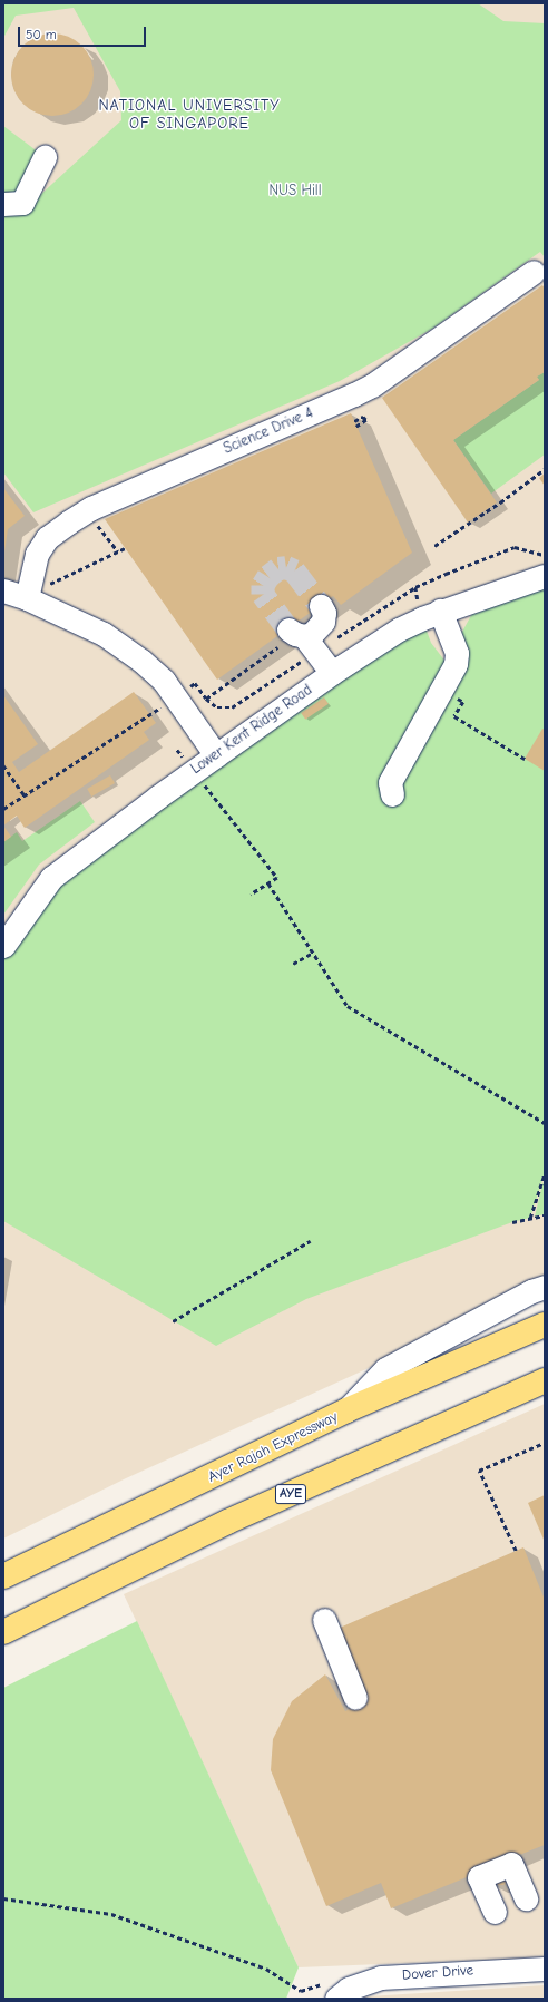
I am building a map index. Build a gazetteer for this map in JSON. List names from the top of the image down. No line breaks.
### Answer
{"streets":{"highway":["Ayer Rajah Expressway","AYE"],"street":["Science Drive 4","Lower Kent Ridge Road","Dover Drive"]},"districts":["NATIONAL UNIVERSITY OF SINGAPORE"],"parks":["NUS Hill"],"scale_bar":"50 m"}
